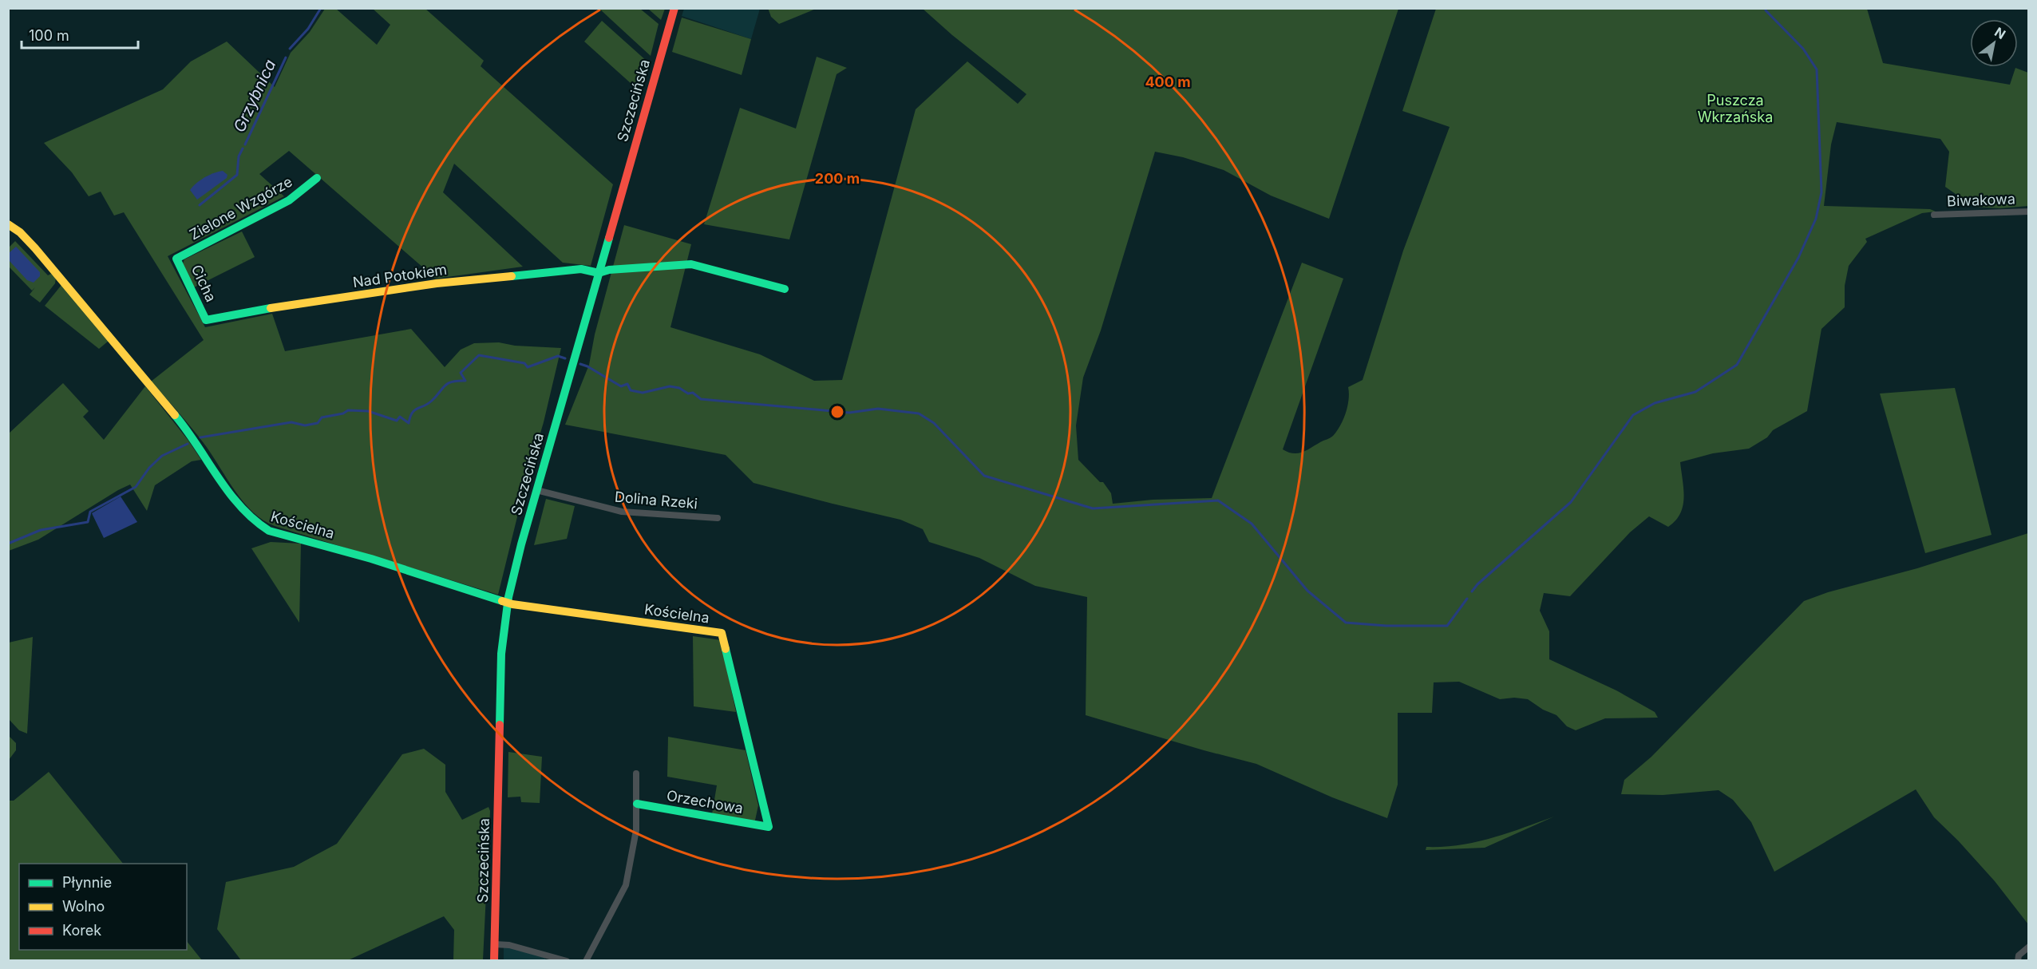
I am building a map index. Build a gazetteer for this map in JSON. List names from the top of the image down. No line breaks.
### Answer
{"streets":{"street":["Szczecińska","Biwakowa","Zielone Wzgórze","Nad Potokiem","Cicha","Dolina Rzeki","Kościelna","Orzechowa"]},"crossings":[["Szczecińska","Nad Potokiem"],["Szczecińska","Dolina Rzeki"],["Szczecińska","Kościelna"],["Zielone Wzgórze","Cicha"],["Nad Potokiem","Cicha"],["Kościelna","Orzechowa"]],"water":["Grzybnica"],"parks":["Puszcza Wkrzańska"],"legend":["Płynnie","Wolno","Korek"],"scale_bar":"100 m","north":"top right","rings":["400 m","200 m"]}
